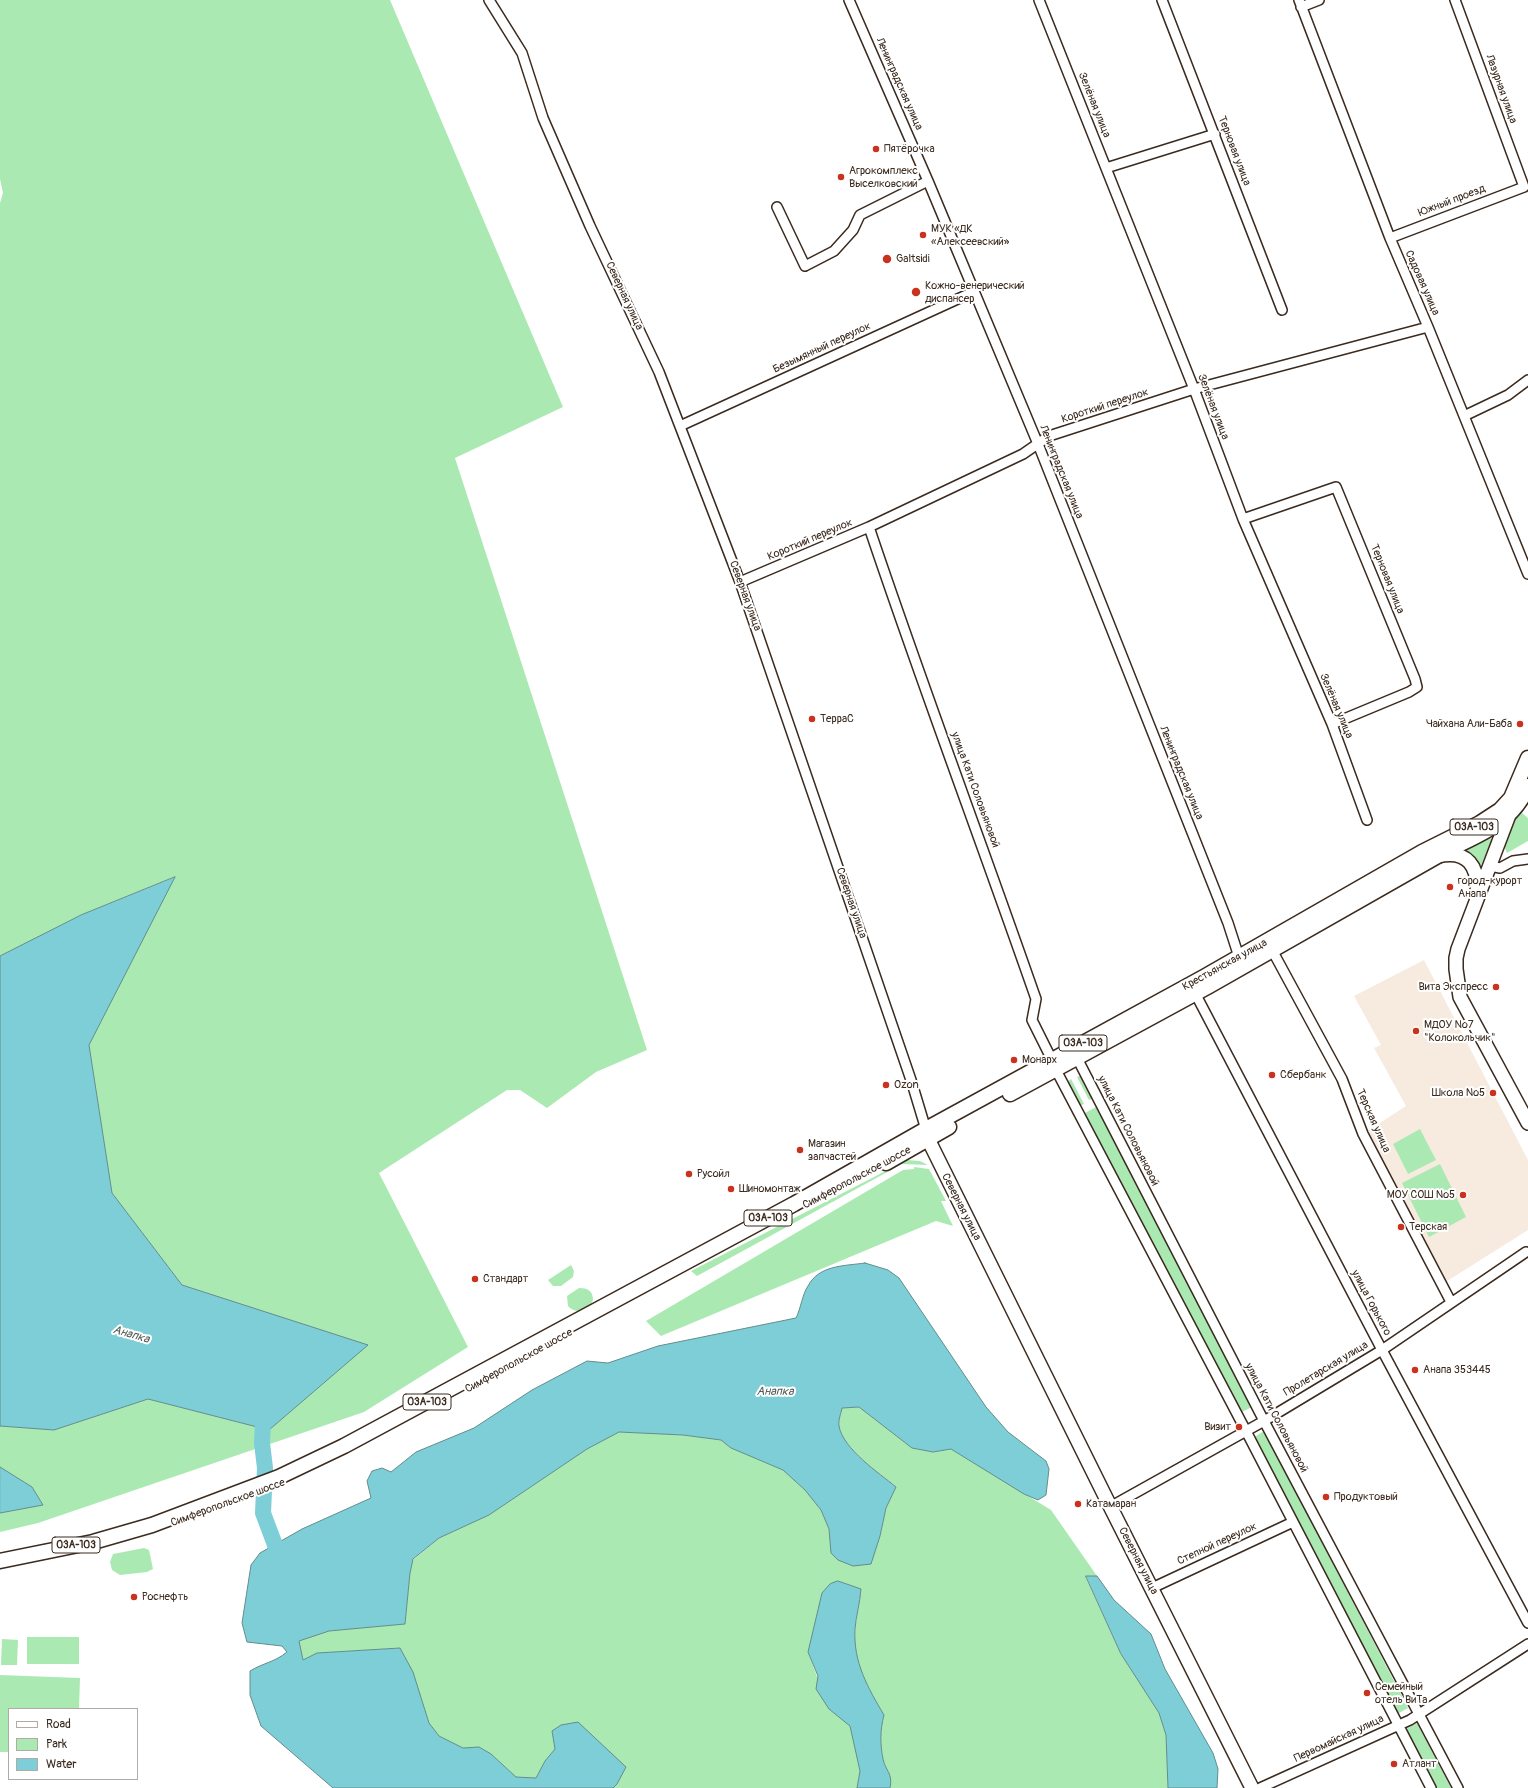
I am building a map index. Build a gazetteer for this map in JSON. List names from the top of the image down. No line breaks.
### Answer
{"streets":{"main road":["03А-103","Крестьянская улица","Симферопольское шоссе"],"street":["Ленинградская улица","Лазурная улица","Зелёная улица","Терновая улица","Южный проезд","Садовая улица","Северная улица","Безымянный переулок","Короткий переулок","улица Кати Соловьяновой","Терская улица","улица Горького","Пролетарская улица","Степной переулок","Первомайская улица"]},"crossings":[["Ленинградская улица","Безымянный переулок"],["Ленинградская улица","Короткий переулок"],["Ленинградская улица","Крестьянская улица"],["Лазурная улица","Южный проезд"],["Зелёная улица","Терновая улица"],["Зелёная улица","Короткий переулок"],["Южный проезд","Садовая улица"],["Садовая улица","Короткий переулок"],["Северная улица","Безымянный переулок"],["Северная улица","Короткий переулок"],["Северная улица","Крестьянская улица"],["Северная улица","Симферопольское шоссе"],["Северная улица","Пролетарская улица"],["Северная улица","Степной переулок"],["Короткий переулок","улица Кати Соловьяновой"],["улица Кати Соловьяновой","Крестьянская улица"],["улица Кати Соловьяновой","Пролетарская улица"],["улица Кати Соловьяновой","Степной переулок"],["улица Кати Соловьяновой","Первомайская улица"],["Крестьянская улица","Терская улица"],["Крестьянская улица","Симферопольское шоссе"],["Крестьянская улица","улица Горького"],["Терская улица","Пролетарская улица"],["улица Горького","Пролетарская улица"]],"water":["Анапка"],"places":["Пятёрочка","Агрокомплекс Выселковский","МУК «ДК «Алексеевский»","Galtsidi","Кожно-венерический диспансер","ТерраС","Чайхана Али-Баба","город-курорт Анапа","Вита Экспресс","МДОУ №7 \"Колокольчик\"","Монарх","Сбербанк","Ozon","Школа №5","Магазин запчастей","Русойл","Шиномонтаж","МОУ СОШ №5","Терская","Стандарт","Анапа 353445","Визит","Продуктовый","Катамаран","Роснефть","Семейный отель ВиТа","Атлант"],"legend":["Road","Park","Water"]}
